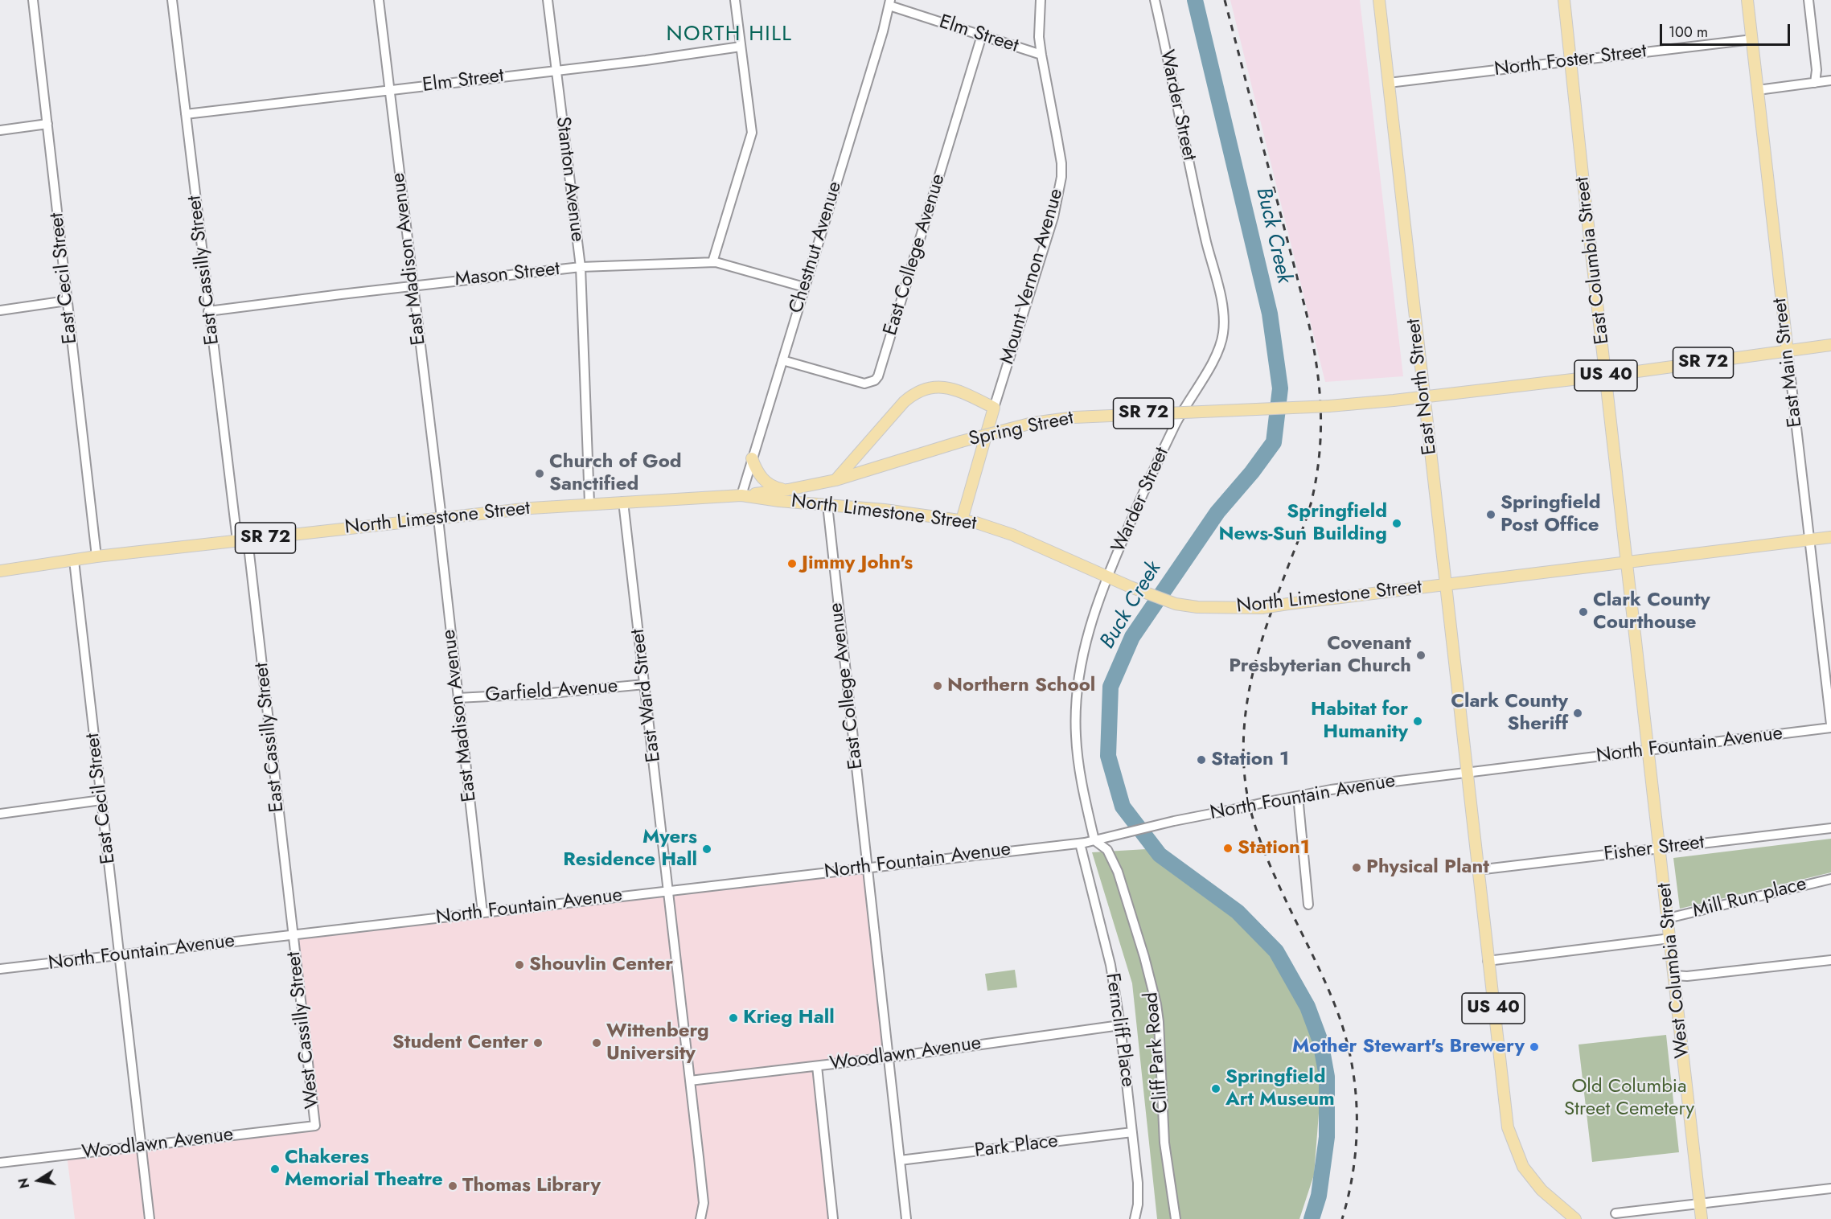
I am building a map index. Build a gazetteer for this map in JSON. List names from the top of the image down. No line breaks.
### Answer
{"streets":{"main road":["East Columbia Street","Mount Vernon Avenue","SR 72","East Main Street","US 40","East North Street","Spring Street","North Limestone Street","West Columbia Street"],"street":["Elm Street","North Foster Street","Warder Street","Stanton Avenue","Chestnut Avenue","East College Avenue","East Madison Avenue","East Cassilly Street","Mason Street","East Cecil Street","Garfield Avenue","East Ward Street","North Fountain Avenue","Fisher Street","Mill Run place","West Cassilly Street","Ferncliff Place","Cliff Park Road","Woodlawn Avenue","Park Place"]},"crossings":[["Elm Street","Stanton Avenue"],["Elm Street","Chestnut Avenue"],["Elm Street","East College Avenue"],["Elm Street","East Madison Avenue"],["Elm Street","East Cassilly Street"],["Elm Street","Mount Vernon Avenue"],["North Foster Street","East Columbia Street"],["North Foster Street","East Main Street"],["North Foster Street","East North Street"],["Warder Street","North Limestone Street"],["Warder Street","North Fountain Avenue"],["Warder Street","Cliff Park Road"],["Stanton Avenue","Mason Street"],["Stanton Avenue","North Limestone Street"],["Chestnut Avenue","East College Avenue"],["Chestnut Avenue","Mason Street"],["Chestnut Avenue","Spring Street"],["Chestnut Avenue","North Limestone Street"],["East College Avenue","North Limestone Street"],["East College Avenue","North Fountain Avenue"],["East College Avenue","Woodlawn Avenue"],["East College Avenue","Park Place"],["East Madison Avenue","Mason Street"],["East Madison Avenue","North Limestone Street"],["East Madison Avenue","Garfield Avenue"],["East Madison Avenue","North Fountain Avenue"],["East Columbia Street","North Limestone Street"],["East Columbia Street","North Fountain Avenue"],["East Columbia Street","West Columbia Street"],["East Cassilly Street","Mason Street"],["East Cassilly Street","North Limestone Street"],["East Cassilly Street","North Fountain Avenue"],["East Cassilly Street","West Cassilly Street"],["Mount Vernon Avenue","North Limestone Street"],["East Cecil Street","North Limestone Street"],["East Cecil Street","North Fountain Avenue"],["East Cecil Street","Woodlawn Avenue"],["SR 72","East Main Street"],["SR 72","East North Street"],["SR 72","Spring Street"],["East Main Street","North Limestone Street"],["East Main Street","North Fountain Avenue"],["US 40","East North Street"],["US 40","North Fountain Avenue"],["US 40","Fisher Street"],["East North Street","Spring Street"],["East North Street","North Limestone Street"],["East North Street","North Fountain Avenue"],["Spring Street","North Limestone Street"],["North Limestone Street","East Ward Street"],["Garfield Avenue","East Ward Street"],["East Ward Street","North Fountain Avenue"],["East Ward Street","Woodlawn Avenue"],["North Fountain Avenue","West Columbia Street"],["North Fountain Avenue","West Cassilly Street"],["North Fountain Avenue","Ferncliff Place"],["North Fountain Avenue","Cliff Park Road"],["Fisher Street","West Columbia Street"],["Mill Run place","West Columbia Street"],["West Cassilly Street","Woodlawn Avenue"],["Ferncliff Place","Woodlawn Avenue"],["Ferncliff Place","Park Place"]],"districts":["NORTH HILL"],"water":["Buck Creek"],"parks":["Old Columbia Street Cemetery"],"places":["Church of God Sanctified","Springfield Post Office","Springfield News-Sun Building","Jimmy John's","Clark County Courthouse","Covenant Presbyterian Church","Northern School","Clark County Sheriff","Habitat for Humanity","Station 1","Station1","Myers Residence Hall","Physical Plant","Shouvlin Center","Krieg Hall","Student Center","Wittenberg University","Mother Stewart's Brewery","Springfield Art Museum","Chakeres Memorial Theatre","Thomas Library"],"scale_bar":"100 m","north":"left"}
